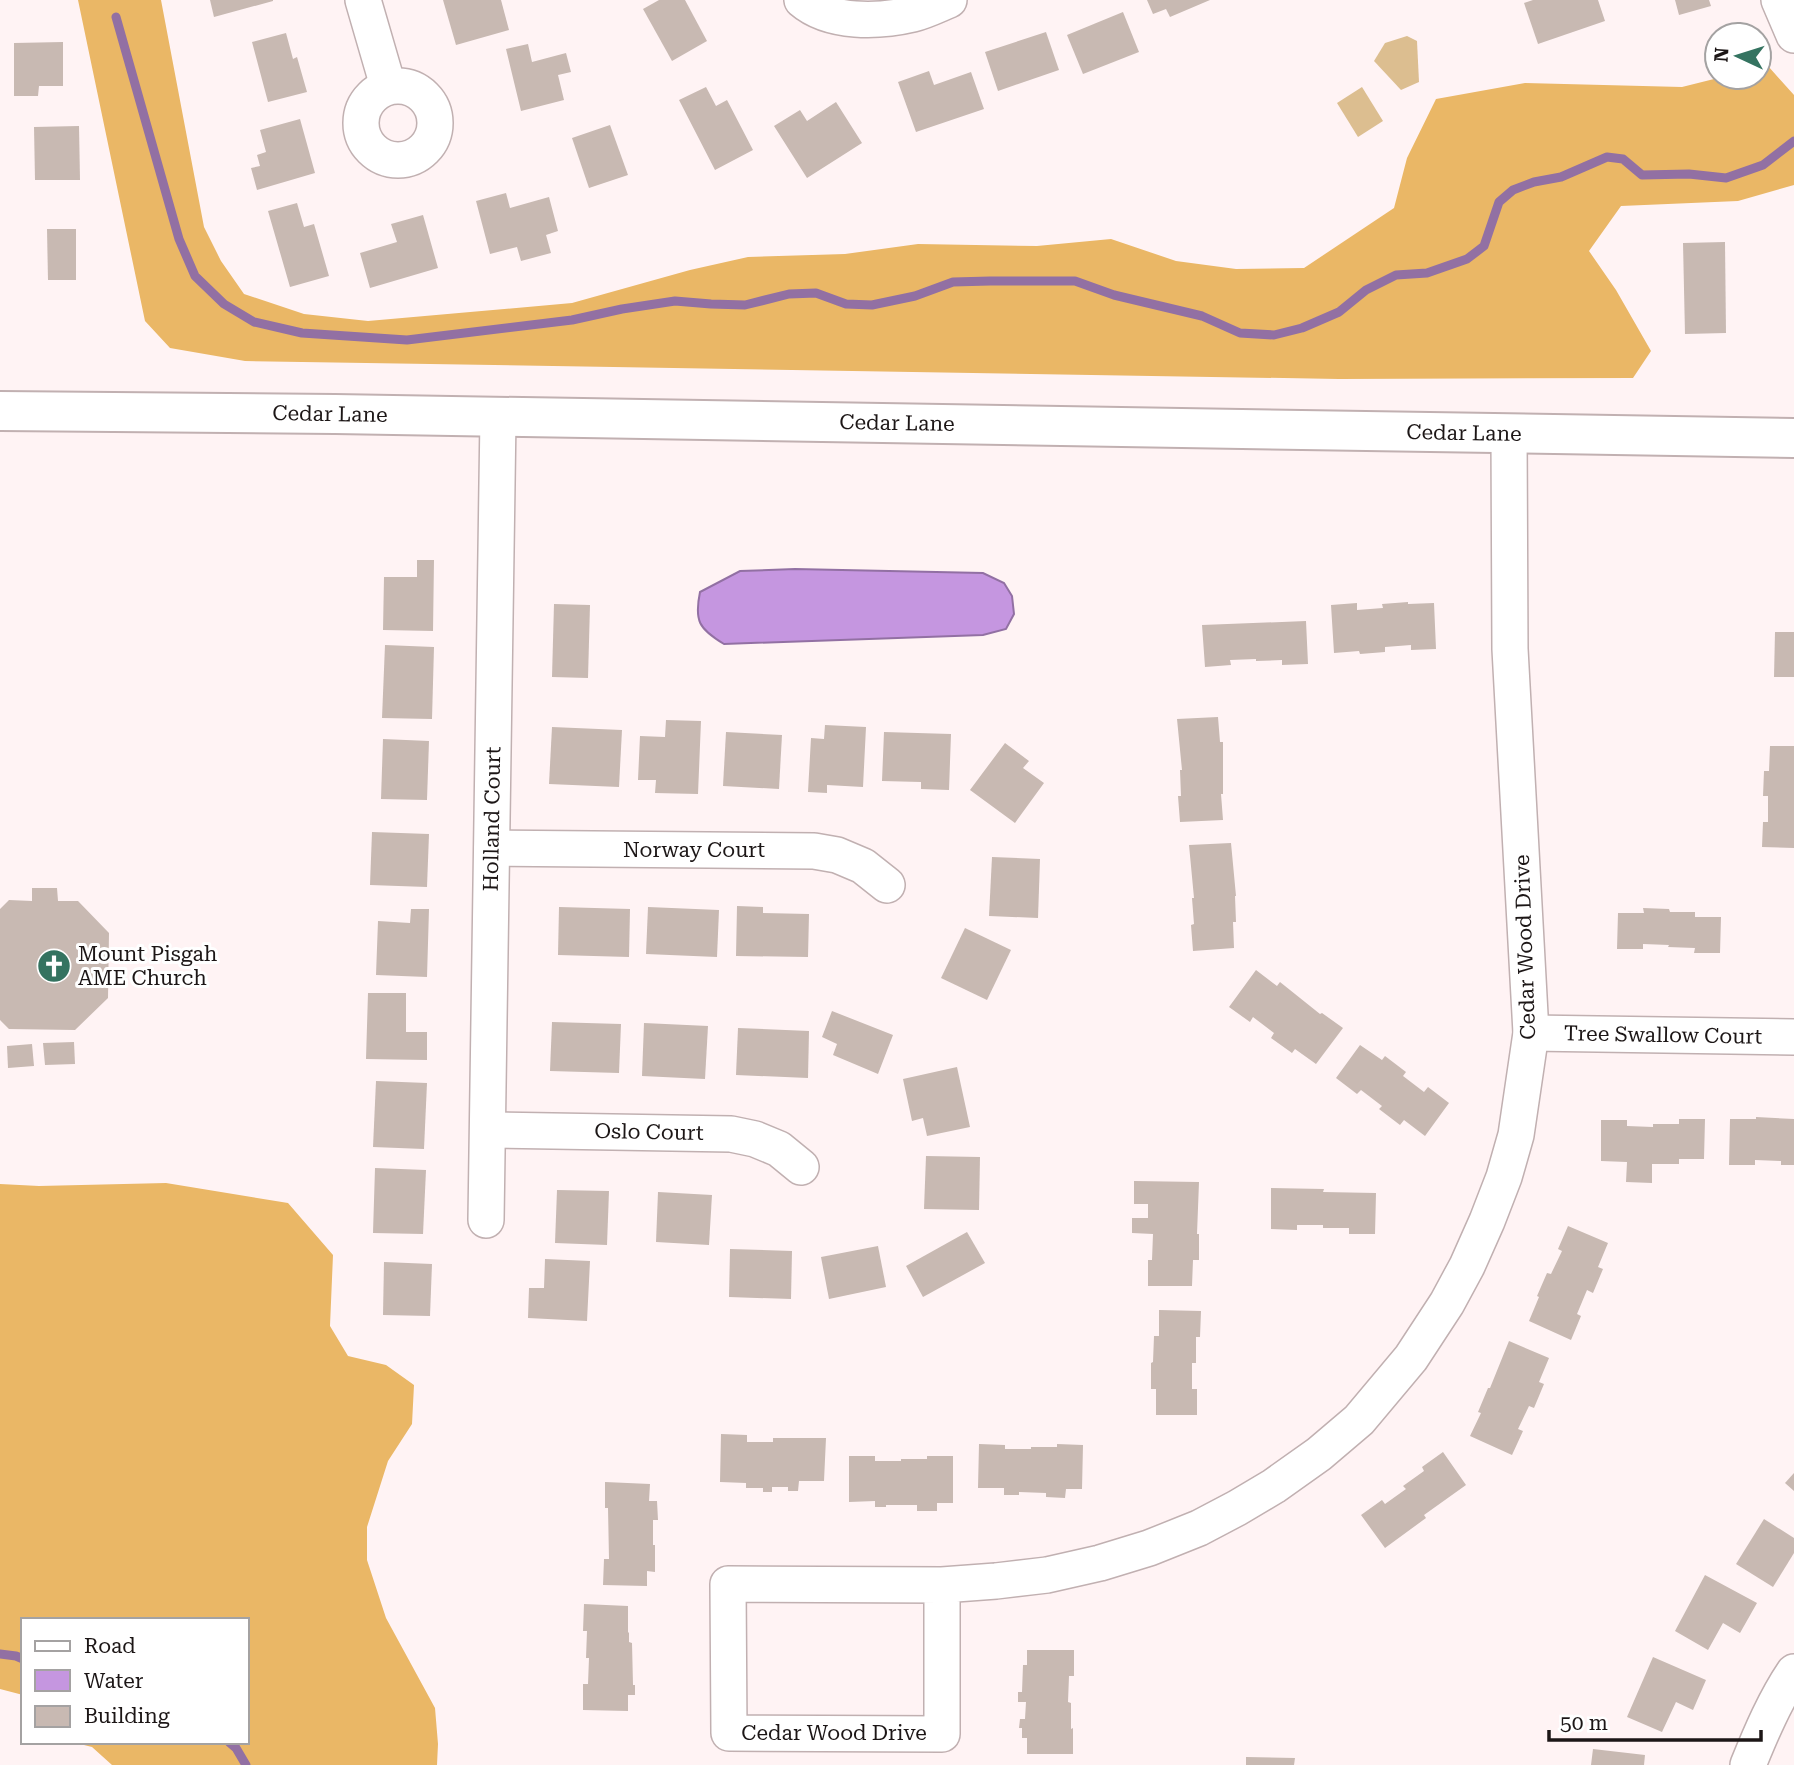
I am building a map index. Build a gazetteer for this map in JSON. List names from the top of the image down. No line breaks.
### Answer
{"streets":{"main road":["Cedar Lane"],"street":["Holland Court","Norway Court","Cedar Wood Drive","Tree Swallow Court","Oslo Court"]},"crossings":[["Cedar Lane","Holland Court"],["Cedar Lane","Cedar Wood Drive"],["Holland Court","Norway Court"],["Holland Court","Oslo Court"],["Cedar Wood Drive","Tree Swallow Court"]],"places":{"church":["Mount Pisgah AME Church"]},"legend":["Road","Water","Building"],"scale_bar":"50 m","north":"left"}
